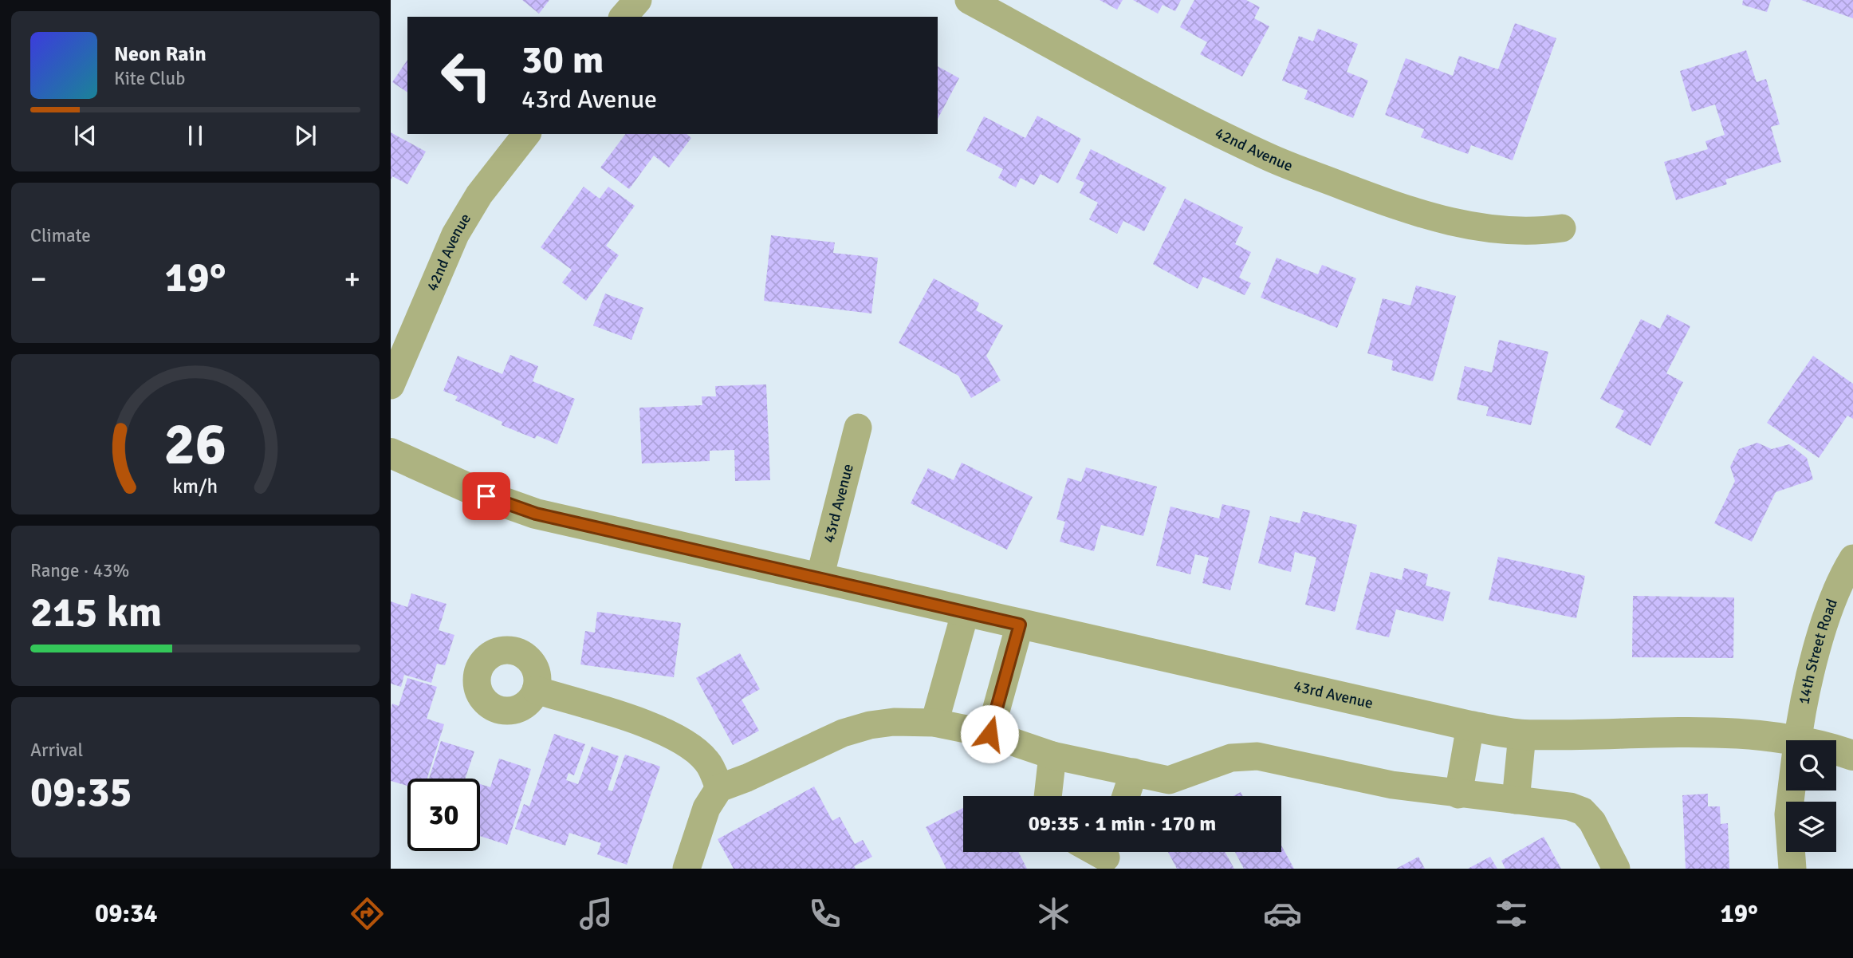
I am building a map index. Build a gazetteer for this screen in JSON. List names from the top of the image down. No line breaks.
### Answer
{"streets":{"street":["42nd Avenue","43rd Avenue","14th Street Road"]},"page":{"turn":["30 m","43rd Avenue"],"song":["Neon Rain","Kite Club"],"tile":["Climate",["Range · 43%","215 km"],["Arrival","09:35"]],"heat":["−","19°","+"],"limit":"30","trip":"09:35 · 1 min · 170 m","tabs":["09:34","19°"],"gauge":["26","km/h"]}}
